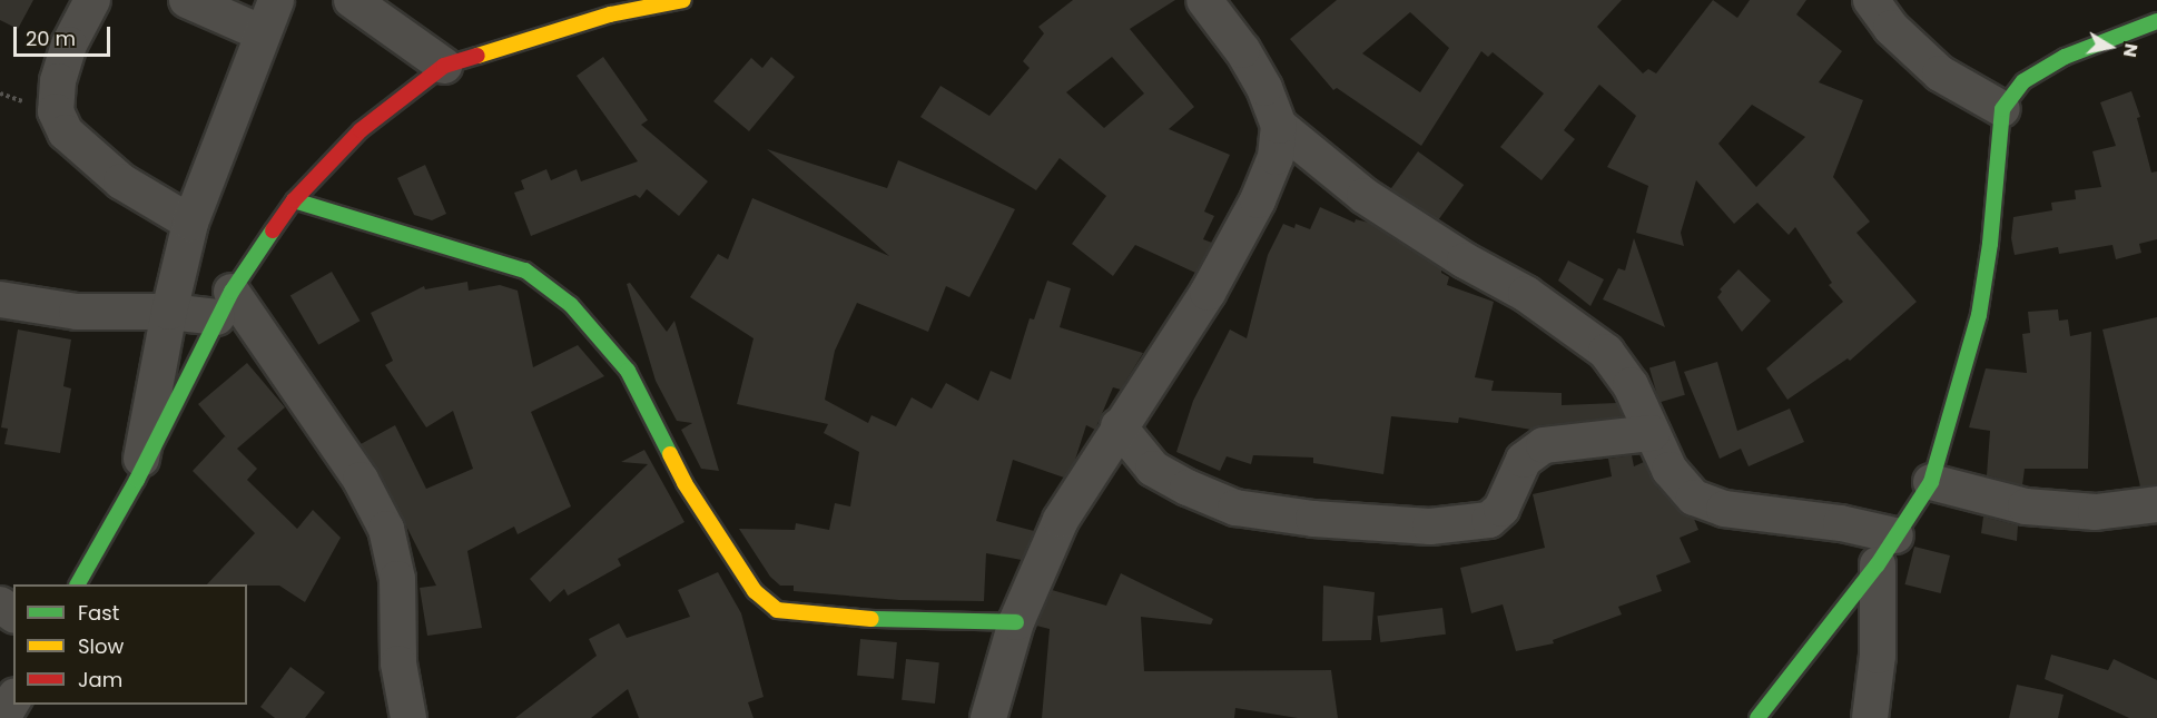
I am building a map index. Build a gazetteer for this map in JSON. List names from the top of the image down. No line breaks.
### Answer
{"legend":["Fast","Slow","Jam"],"scale_bar":"20 m","north":"right"}
